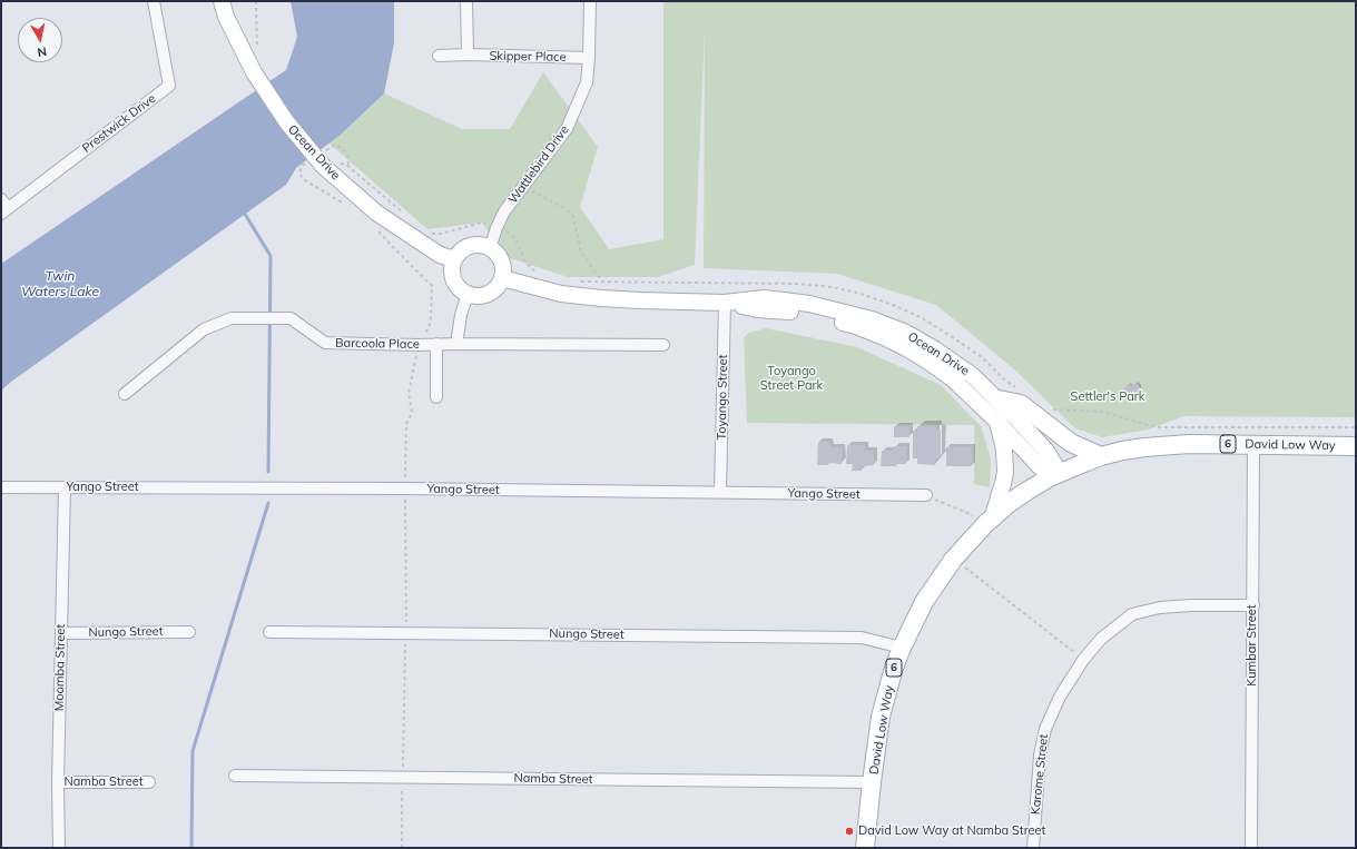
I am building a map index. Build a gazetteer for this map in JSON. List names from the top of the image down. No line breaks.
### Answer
{"streets":{"main road":["6","David Low Way"],"street":["Skipper Place","Prestwick Drive","Ocean Drive","Wattlebird Drive","Barcoola Place","Toyango Street","Yango Street","Nungo Street","Kumbar Street","Moomba Street","Karome Street","Namba Street"]},"crossings":[["Skipper Place","Wattlebird Drive"],["Ocean Drive","Wattlebird Drive"],["Ocean Drive","Toyango Street"],["Ocean Drive","David Low Way"],["Toyango Street","Yango Street"],["David Low Way","Nungo Street"],["David Low Way","Kumbar Street"],["David Low Way","Namba Street"],["Yango Street","Moomba Street"],["Nungo Street","Moomba Street"],["Kumbar Street","Karome Street"],["Moomba Street","Namba Street"]],"water":["Twin Waters Lake"],"parks":["Toyango Street Park","Settler's Park"],"places":["David Low Way at Namba Street"],"north":"bottom"}
